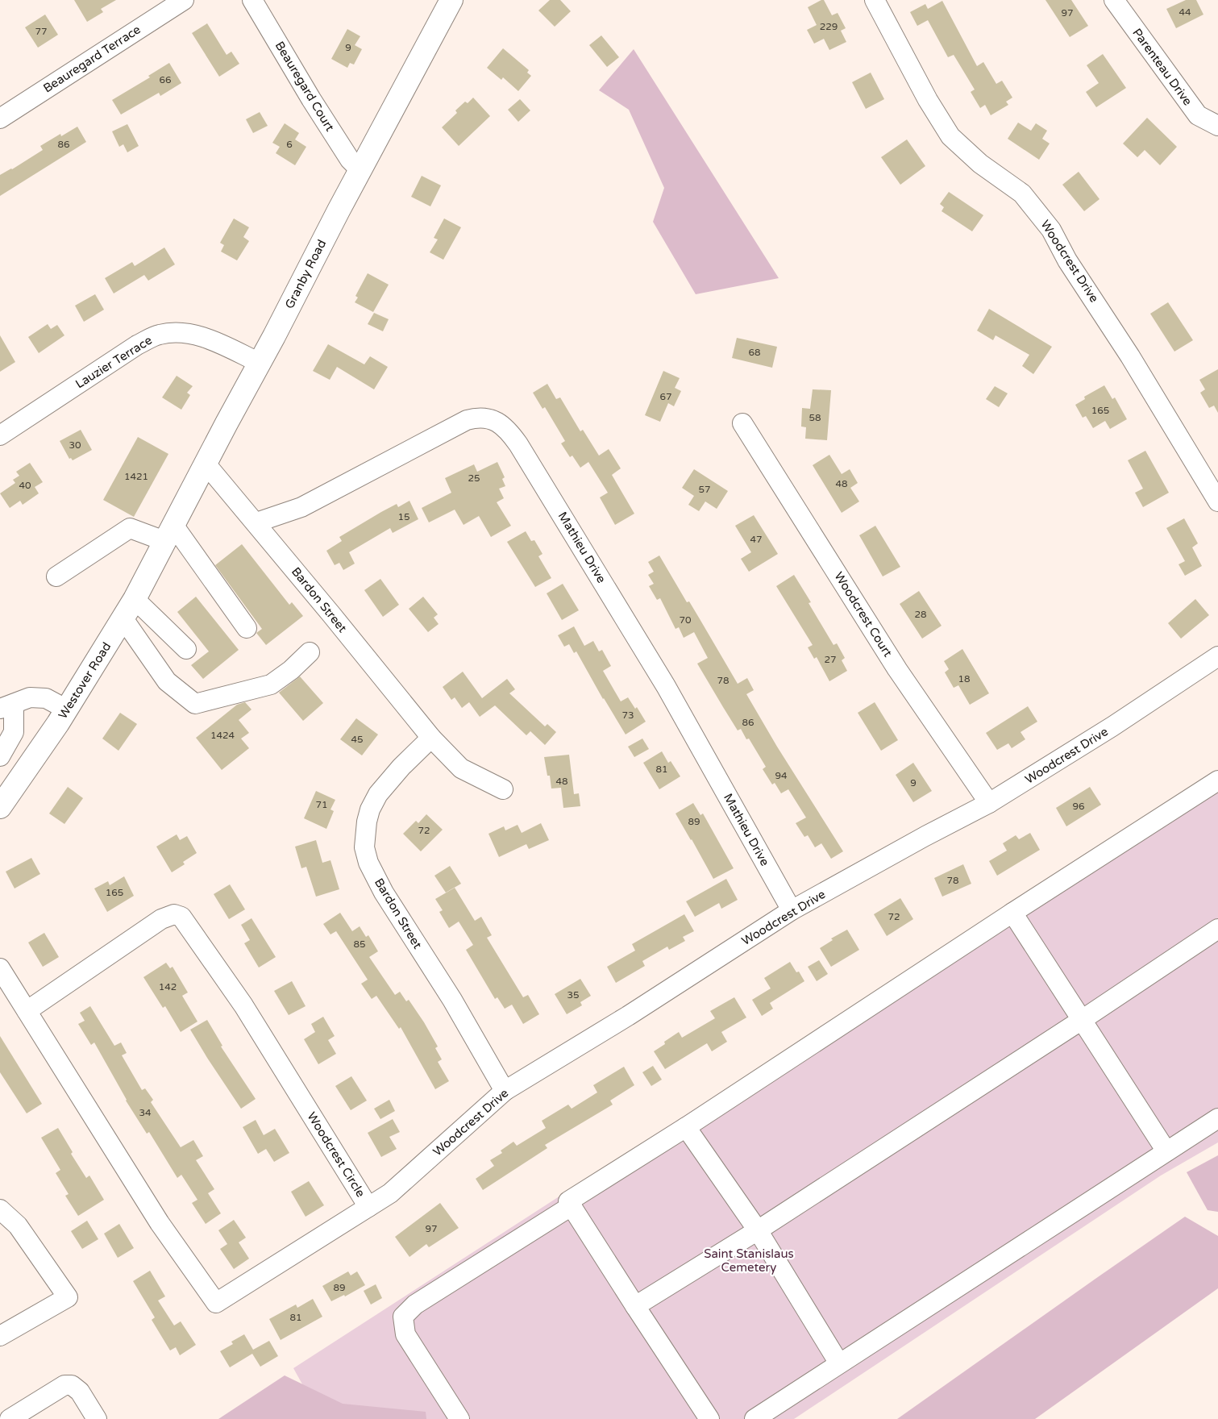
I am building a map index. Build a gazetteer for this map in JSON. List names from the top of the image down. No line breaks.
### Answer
{"streets":{"main road":["Granby Road","Westover Road"],"street":["Beauregard Terrace","Parenteau Drive","Beauregard Court","Woodcrest Drive","Lauzier Terrace","Mathieu Drive","Bardon Street","Woodcrest Court","Woodcrest Circle"]},"crossings":[["Beauregard Court","Granby Road"],["Woodcrest Drive","Mathieu Drive"],["Woodcrest Drive","Bardon Street"],["Woodcrest Drive","Woodcrest Court"],["Woodcrest Drive","Woodcrest Circle"],["Granby Road","Lauzier Terrace"],["Granby Road","Bardon Street"],["Granby Road","Westover Road"],["Mathieu Drive","Bardon Street"]],"parks":["Saint Stanislaus Cemetery"],"house_numbers":["44","97","229","77","9","66","86","6","68","67","165","58","30","1421","25","48","40","57","15","47","28","70","27","18","78","73","86","1424","45","81","94","48","9","71","96","89","72","78","165","72","85","142","35","34","97","89","81"]}
